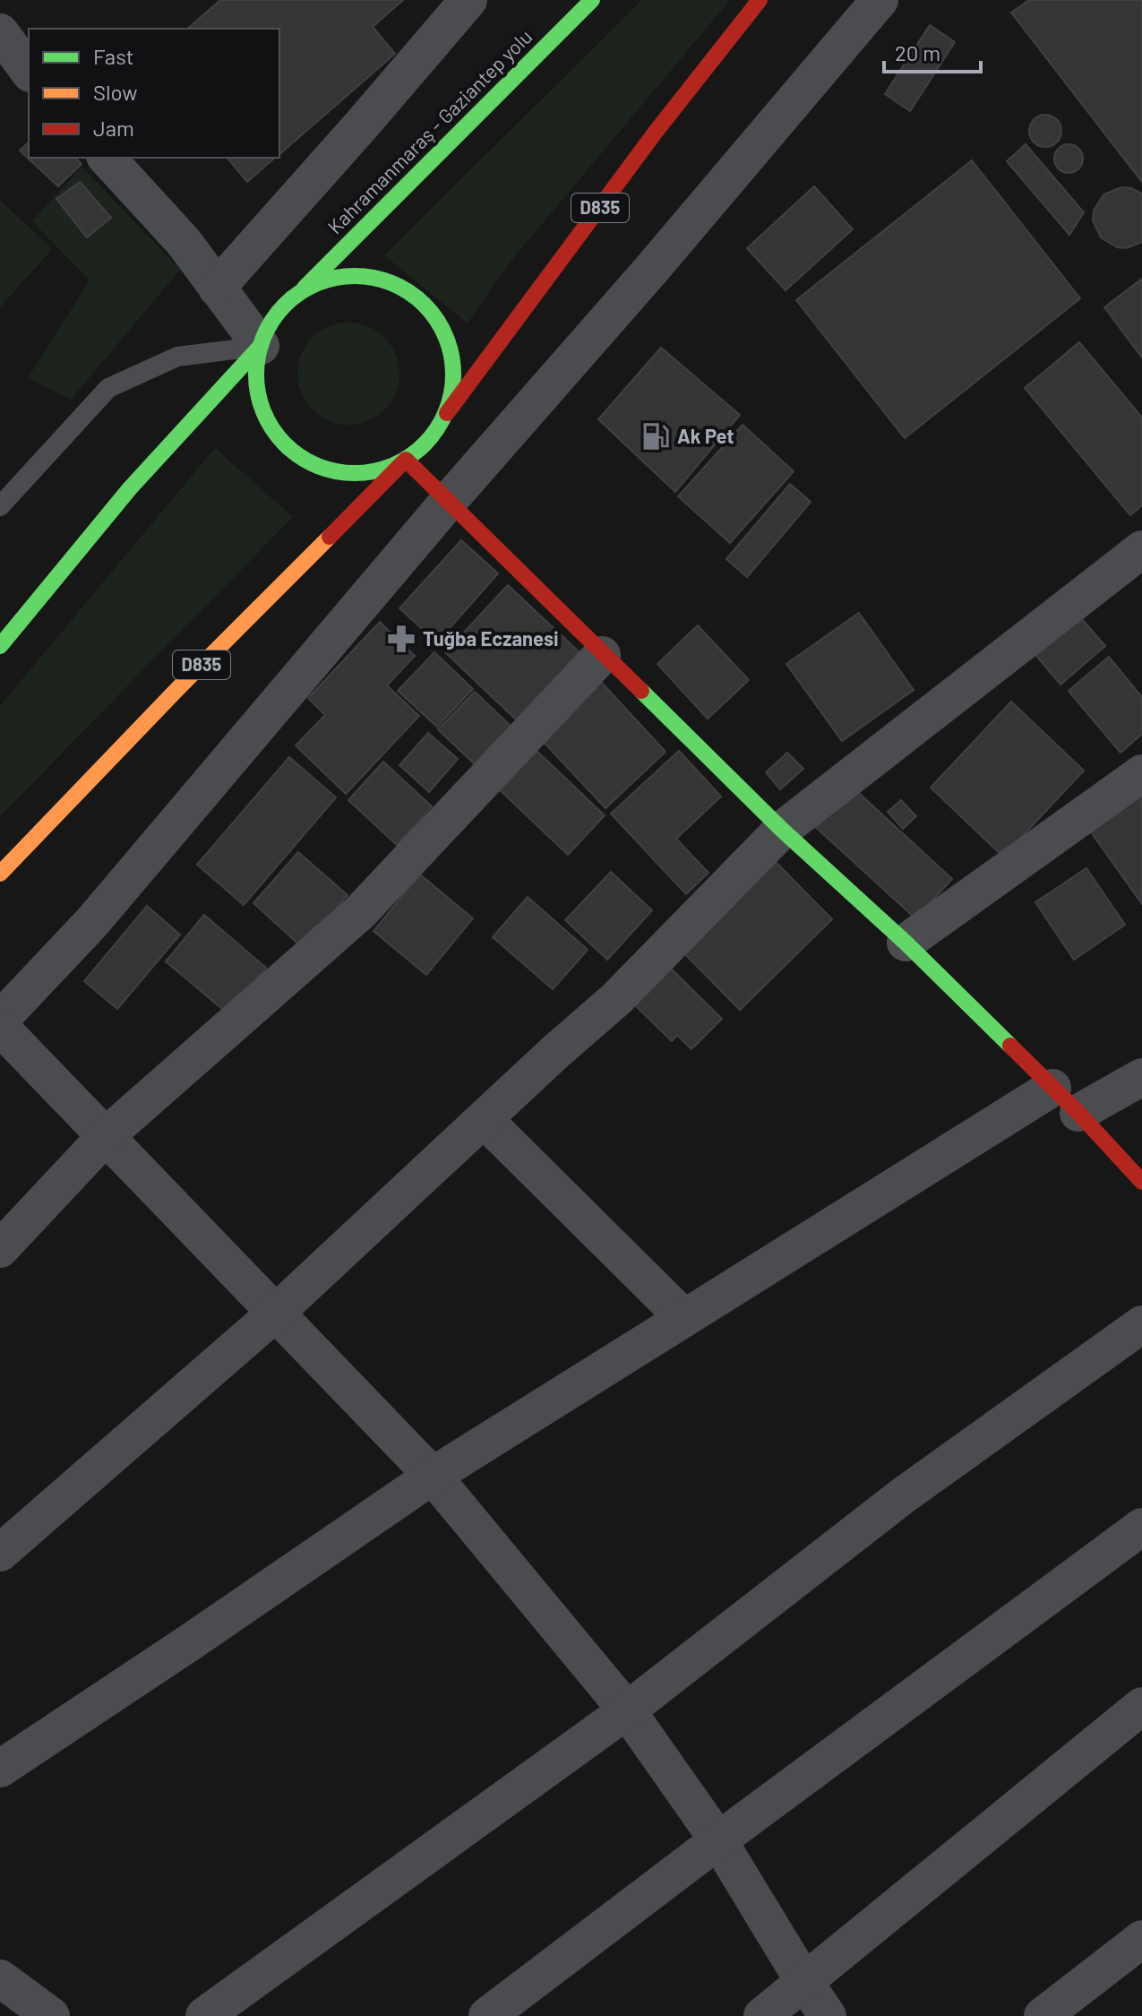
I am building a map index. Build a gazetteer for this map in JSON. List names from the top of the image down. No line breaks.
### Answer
{"streets":{"main road":["Kahramanmaraş - Gaziantep yolu","D835"]},"crossings":[["Kahramanmaraş - Gaziantep yolu","D835"]],"places":{"fuel station":["Ak Pet"],"pharmacy":["Tuğba Eczanesi"]},"legend":["Fast","Slow","Jam"],"scale_bar":"20 m"}
